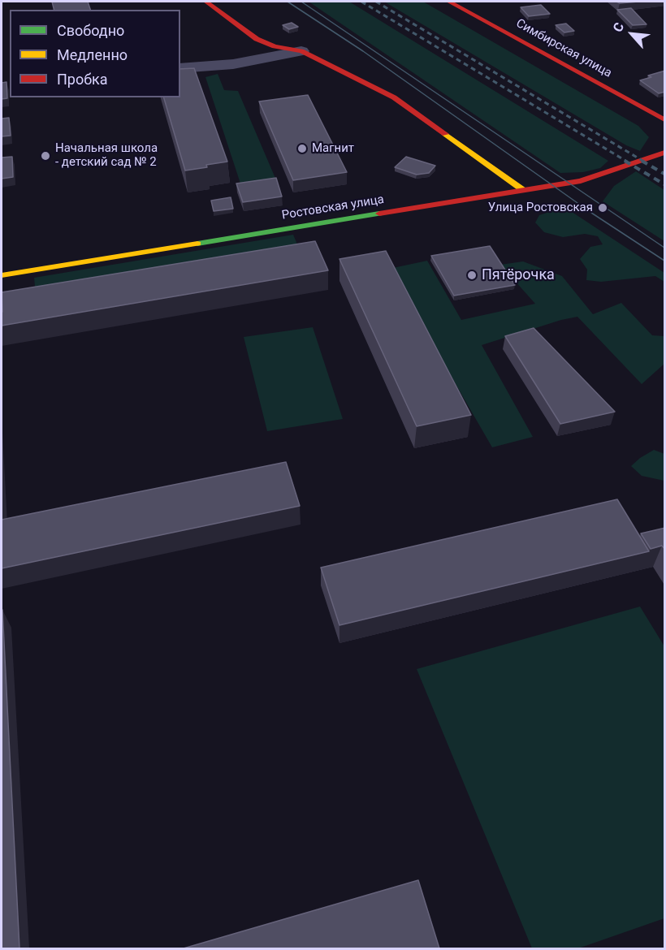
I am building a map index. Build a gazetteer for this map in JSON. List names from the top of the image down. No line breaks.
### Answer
{"streets":{"main road":["Симбирская улица","Ростовская улица"]},"places":["Магнит","Начальная школа - детский сад № 2","Улица Ростовская","Пятёрочка"],"legend":["Свободно","Медленно","Пробка"],"north":"top left"}
